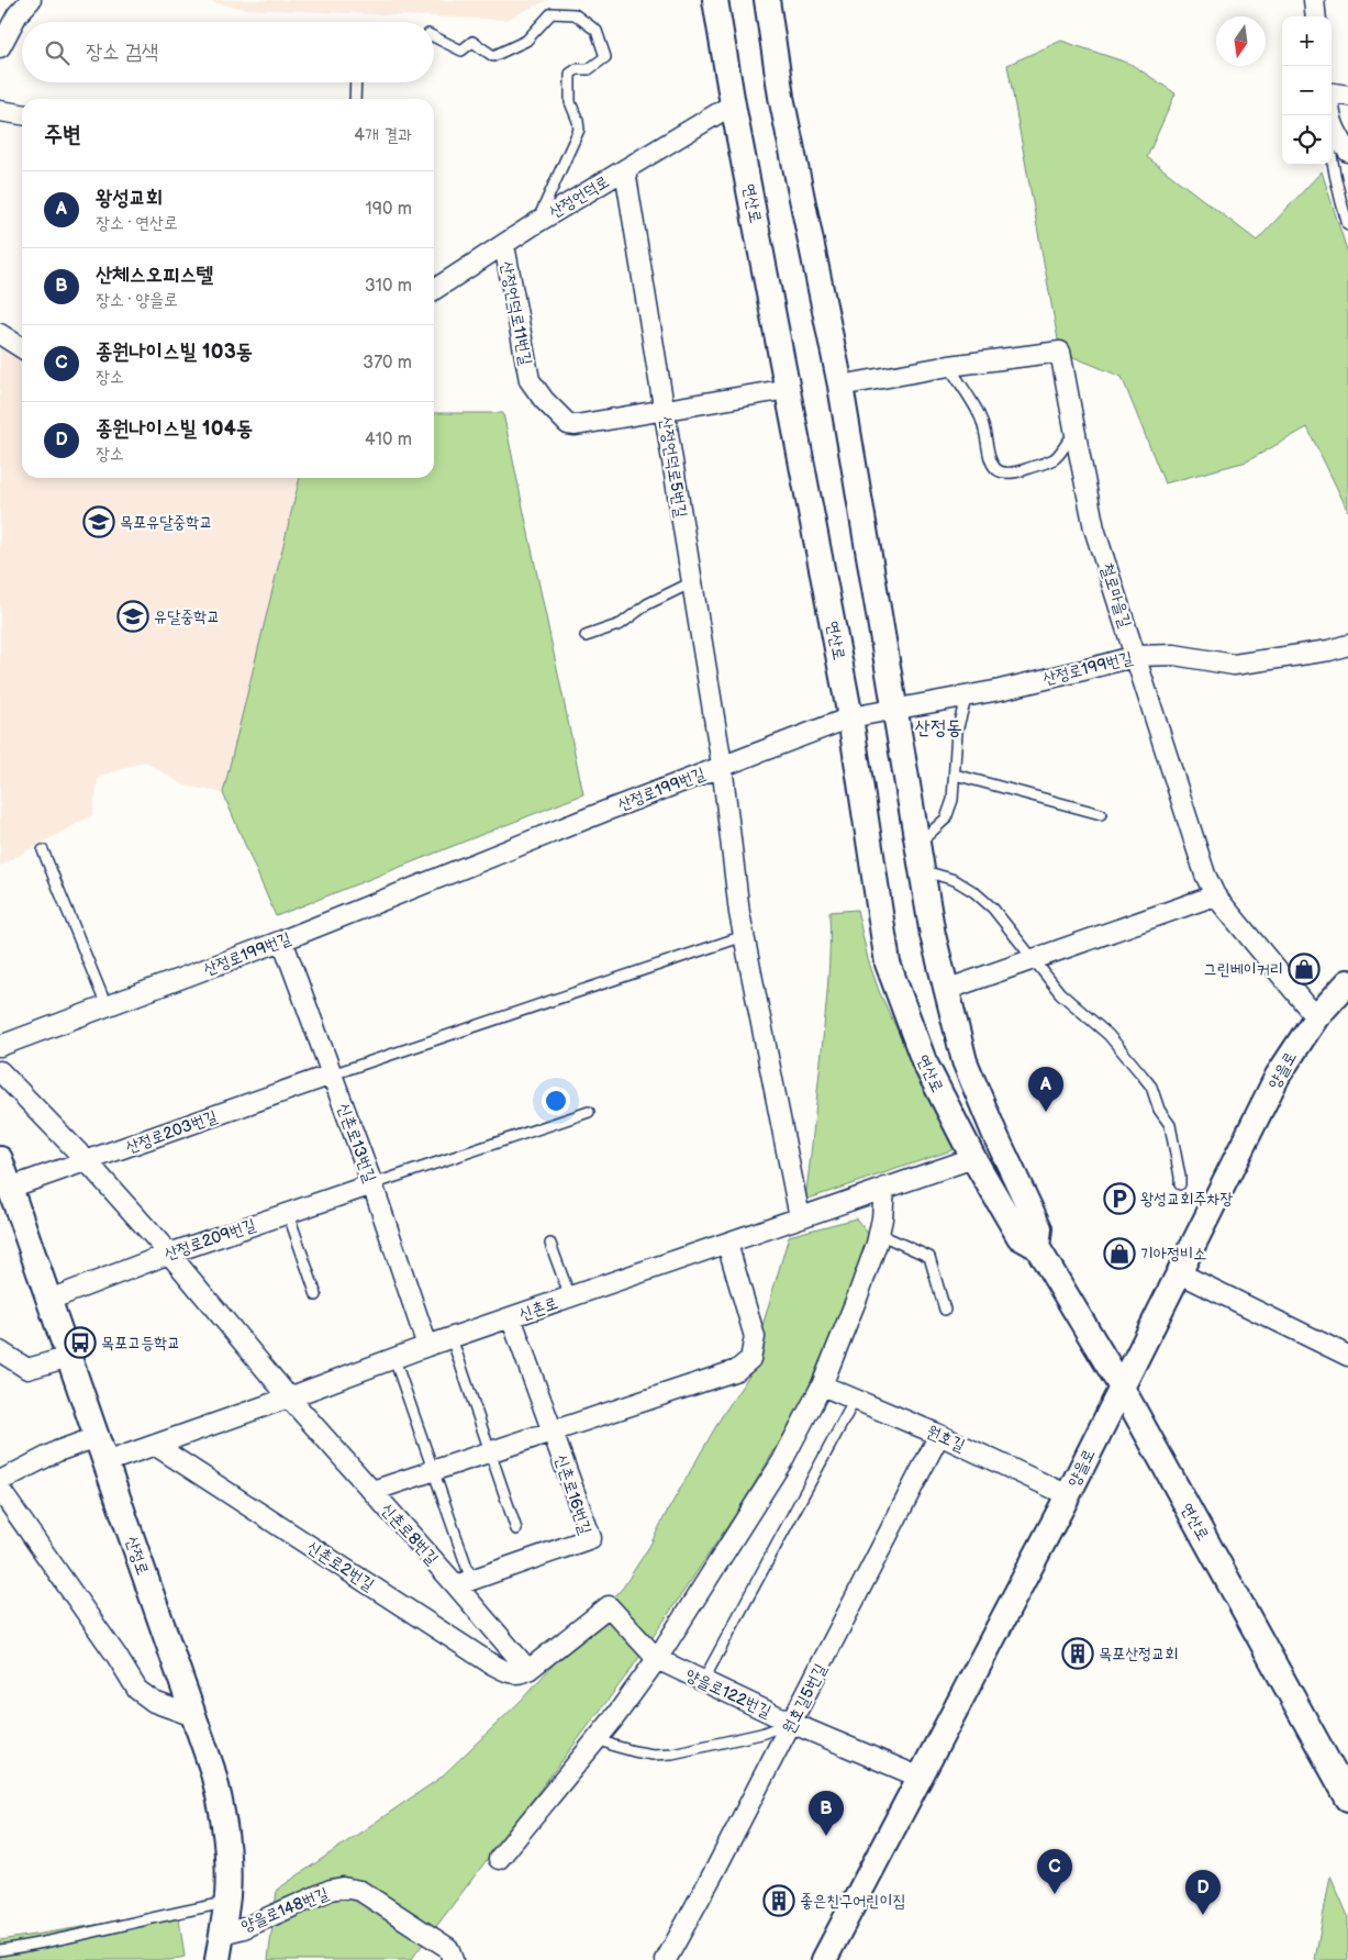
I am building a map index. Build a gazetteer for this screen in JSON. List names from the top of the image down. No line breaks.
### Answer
{"streets":{"street":["산정언덕로","연산로","산정언덕로11번길","산정언덕로5번길","철로마을길","산정로199번길","양을로","산정로203번길","신촌로13번길","산정로209번길","신촌로","원호길","신촌로16번길","신촌로8번길","산정로","신촌로2번길","양을로122번길","원호길5번길","양을로148번길"]},"crossings":[["산정언덕로","연산로"],["산정언덕로","산정언덕로11번길"],["산정언덕로","산정언덕로5번길"],["연산로","철로마을길"],["연산로","산정로199번길"],["연산로","양을로"],["연산로","신촌로"],["산정언덕로11번길","산정언덕로5번길"],["산정언덕로5번길","산정로199번길"],["산정언덕로5번길","신촌로"],["철로마을길","산정로199번길"],["철로마을길","양을로"],["산정로199번길","신촌로13번길"],["양을로","원호길"],["양을로","양을로122번길"],["산정로203번길","신촌로13번길"],["산정로203번길","신촌로8번길"],["산정로203번길","산정로"],["신촌로13번길","산정로209번길"],["신촌로13번길","신촌로"],["산정로209번길","신촌로8번길"],["산정로209번길","산정로"],["신촌로","신촌로16번길"],["신촌로","신촌로8번길"],["신촌로","산정로"],["신촌로","신촌로2번길"],["원호길","원호길5번길"],["신촌로16번길","신촌로8번길"],["신촌로8번길","신촌로2번길"],["산정로","양을로148번길"],["양을로122번길","원호길5번길"]],"districts":["산정동"],"places":{"school or university":["목포유달중학교","유달중학교"],"shop":["그린베이커리","기아정비소"],"parking":["왕성교회주차장"],"bus stop":["목포고등학교"],"building":["목포산정교회","좋은친구어린이집"]},"north":"bottom","page":{"map_buttons":["+","−"],"search":"장소 검색","heading":["주변","4개 결과"],"list":[{"mark":"A","name":"왕성교회","note":"장소 · 연산로","value":"190 m"},{"mark":"B","name":"산체스오피스텔","note":"장소 · 양을로","value":"310 m"},{"mark":"C","name":"종원나이스빌 103동","note":"장소","value":"370 m"},{"mark":"D","name":"종원나이스빌 104동","note":"장소","value":"410 m"}],"pins":["A","B","C","D"]}}
